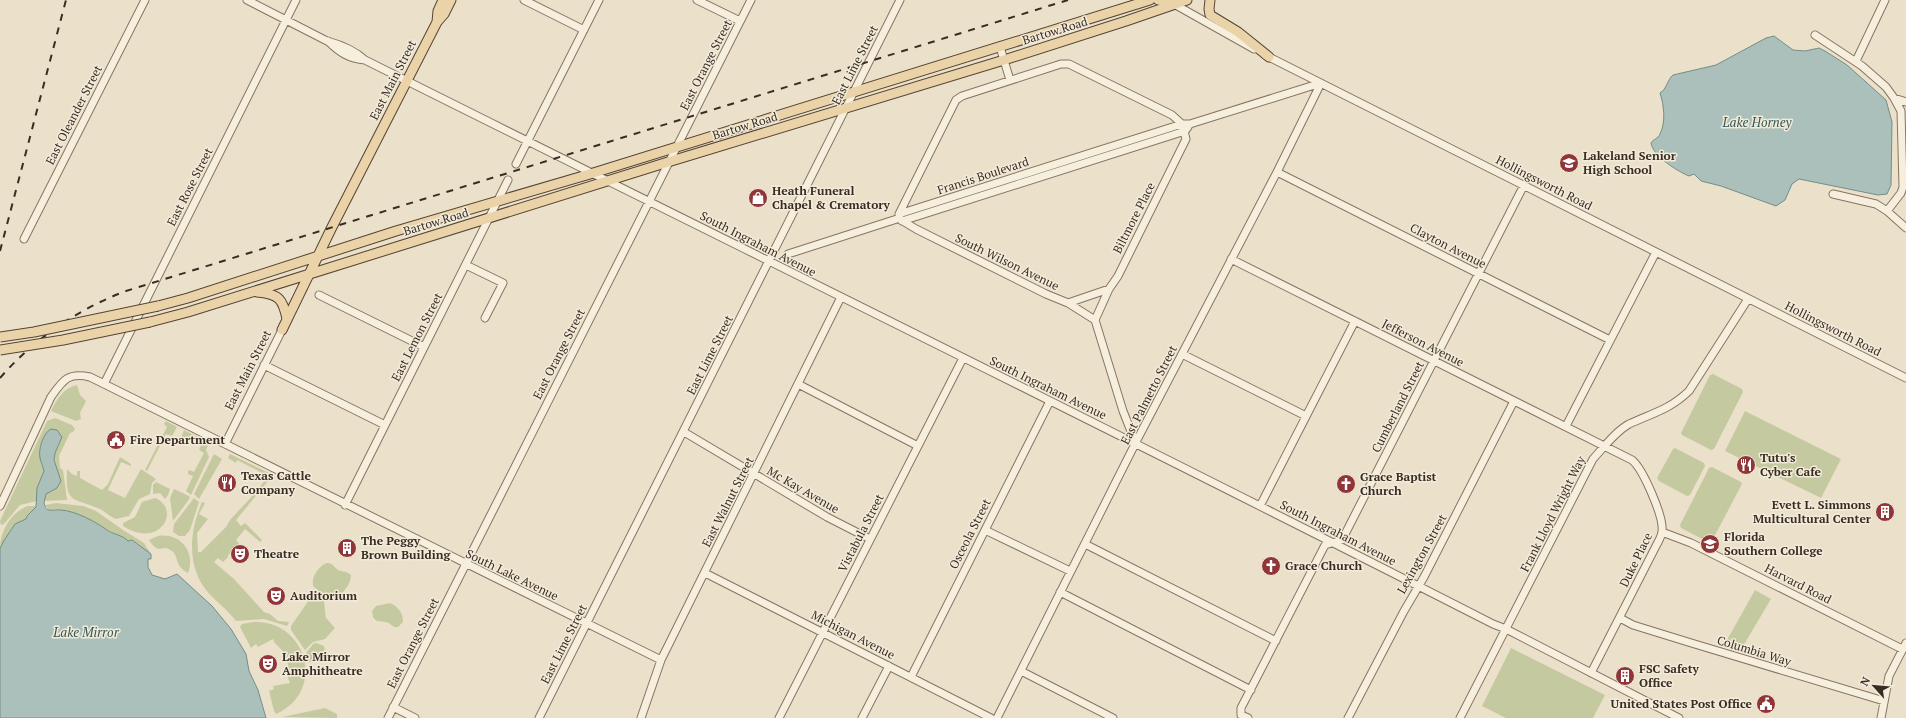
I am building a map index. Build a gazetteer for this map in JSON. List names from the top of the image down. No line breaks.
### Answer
{"streets":{"main road":["Bartow Road","East Main Street"],"street":["East Orange Street","East Lime Street","East Oleander Street","Francis Boulevard","Hollingsworth Road","East Rose Street","Biltmore Place","South Ingraham Avenue","Clayton Avenue","South Wilson Avenue","East Lemon Street","Jefferson Avenue","East Palmetto Street","Cumberland Street","Mc Kay Avenue","East Walnut Street","Frank Lloyd Wright Way","Vistabula Street","Osceola Street","Lexington Street","Duke Place","South Lake Avenue","Harvard Road","Michigan Avenue","Columbia Way"]},"crossings":[["Bartow Road","East Orange Street"],["Bartow Road","East Lime Street"],["Bartow Road","East Main Street"],["Bartow Road","Hollingsworth Road"],["Bartow Road","South Ingraham Avenue"],["Bartow Road","East Lemon Street"],["East Orange Street","South Ingraham Avenue"],["East Orange Street","South Lake Avenue"],["East Lime Street","South Ingraham Avenue"],["East Lime Street","Mc Kay Avenue"],["East Lime Street","South Lake Avenue"],["East Main Street","South Ingraham Avenue"],["East Main Street","South Lake Avenue"],["Francis Boulevard","Hollingsworth Road"],["Francis Boulevard","Biltmore Place"],["Francis Boulevard","South Wilson Avenue"],["Francis Boulevard","East Palmetto Street"],["Hollingsworth Road","East Palmetto Street"],["Hollingsworth Road","Cumberland Street"],["Hollingsworth Road","Frank Lloyd Wright Way"],["East Rose Street","South Ingraham Avenue"],["Biltmore Place","South Wilson Avenue"],["South Ingraham Avenue","East Palmetto Street"],["South Ingraham Avenue","Cumberland Street"],["South Ingraham Avenue","East Walnut Street"],["South Ingraham Avenue","Frank Lloyd Wright Way"],["South Ingraham Avenue","Vistabula Street"],["South Ingraham Avenue","Osceola Street"],["South Ingraham Avenue","Lexington Street"],["South Ingraham Avenue","Duke Place"],["Clayton Avenue","East Palmetto Street"],["Clayton Avenue","Cumberland Street"],["East Lemon Street","South Lake Avenue"],["Jefferson Avenue","East Palmetto Street"],["Jefferson Avenue","Cumberland Street"],["Jefferson Avenue","Frank Lloyd Wright Way"],["Jefferson Avenue","Lexington Street"],["Jefferson Avenue","Duke Place"],["Mc Kay Avenue","East Walnut Street"],["Mc Kay Avenue","Vistabula Street"],["East Walnut Street","South Lake Avenue"],["East Walnut Street","Michigan Avenue"],["Frank Lloyd Wright Way","Duke Place"],["Vistabula Street","Michigan Avenue"],["Osceola Street","Michigan Avenue"],["Duke Place","Harvard Road"],["Duke Place","Columbia Way"]],"water":["Lake Horney","Lake Mirror"],"places":{"school or university":["Lakeland Senior High School","Florida Southern College"],"shop":["Heath Funeral Chapel & Crematory"],"public building":["Fire Department","United States Post Office"],"restaurant":["Tutu's Cyber Cafe","Texas Cattle Company"],"church":["Grace Baptist Church","Grace Church"],"building":["Evett L. Simmons Multicultural Center","The Peggy Brown Building","FSC Safety Office"],"theatre":["Theatre","Auditorium","Lake Mirror Amphitheatre"]},"north":"top left"}
